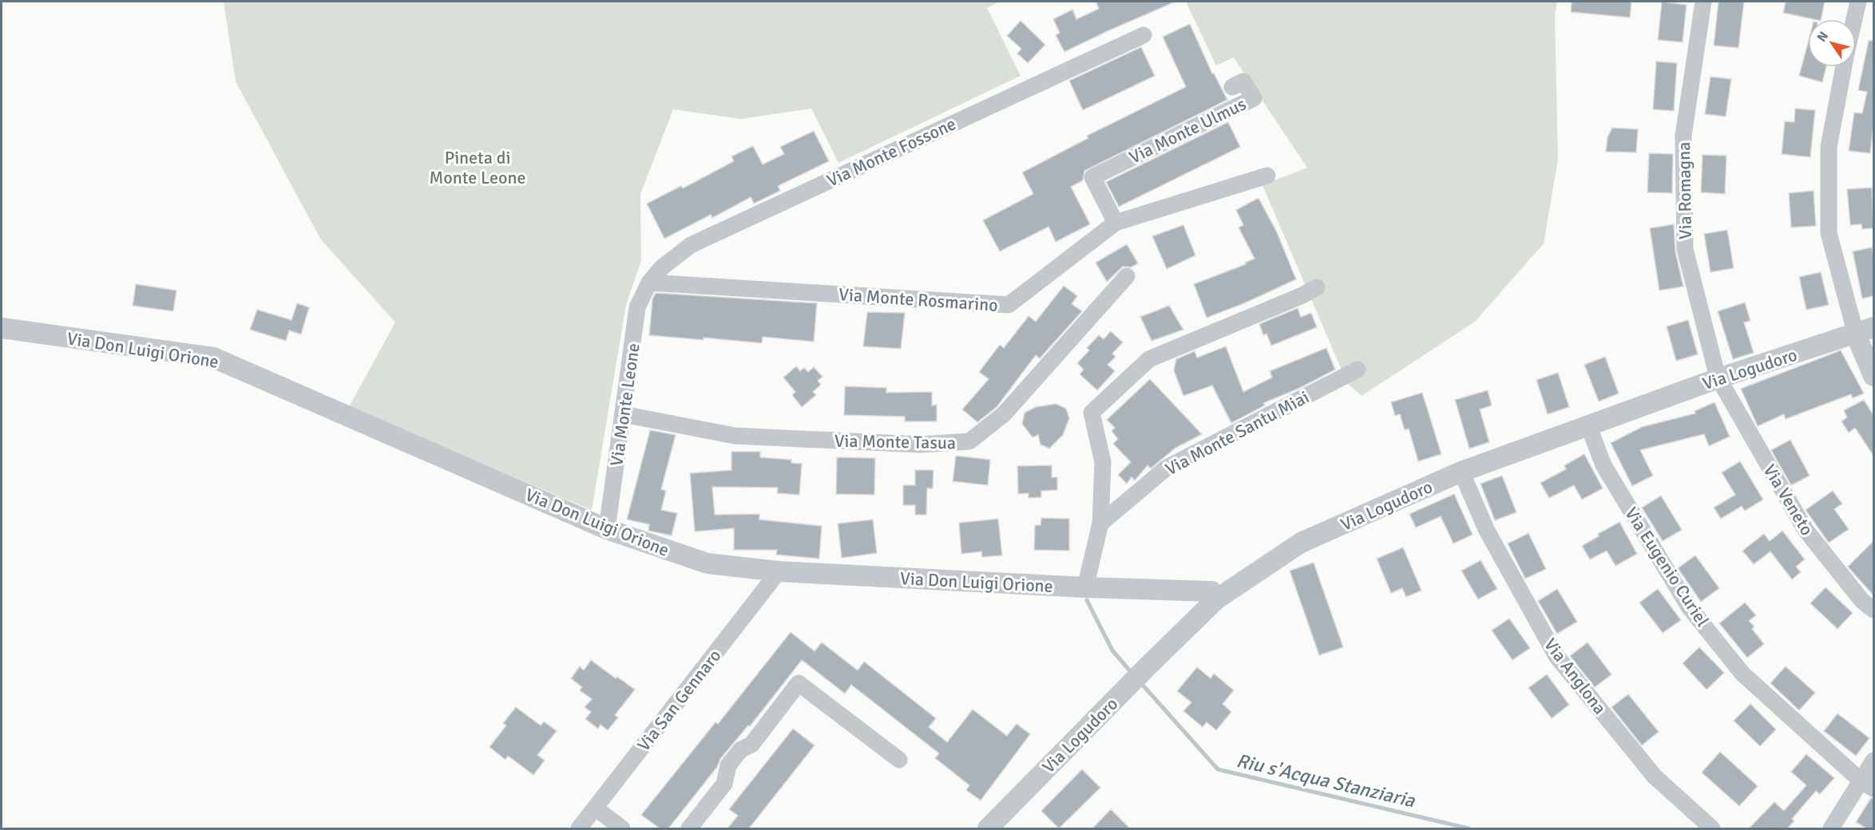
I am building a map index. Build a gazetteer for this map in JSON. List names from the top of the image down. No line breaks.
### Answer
{"streets":{"street":["Via Monte Ulmus","Via Monte Fossone","Via Romagna","Via Monte Rosmarino","Via Don Luigi Orione","Via Logudoro","Via Monte Leone","Via Monte Santu Miai","Via Monte Tasua","Via Veneto","Via Eugenio Curiel","Via Anglona","Via San Gennaro"]},"crossings":[["Via Monte Ulmus","Via Monte Rosmarino"],["Via Monte Fossone","Via Monte Rosmarino"],["Via Monte Fossone","Via Monte Leone"],["Via Romagna","Via Logudoro"],["Via Romagna","Via Veneto"],["Via Monte Rosmarino","Via Monte Leone"],["Via Don Luigi Orione","Via Logudoro"],["Via Don Luigi Orione","Via Monte Leone"],["Via Don Luigi Orione","Via San Gennaro"],["Via Logudoro","Via Veneto"],["Via Logudoro","Via Eugenio Curiel"],["Via Logudoro","Via Anglona"],["Via Monte Leone","Via Monte Tasua"]],"water":["Riu s'Acqua Stanziaria"],"parks":["Pineta di Monte Leone"],"north":"top left"}
